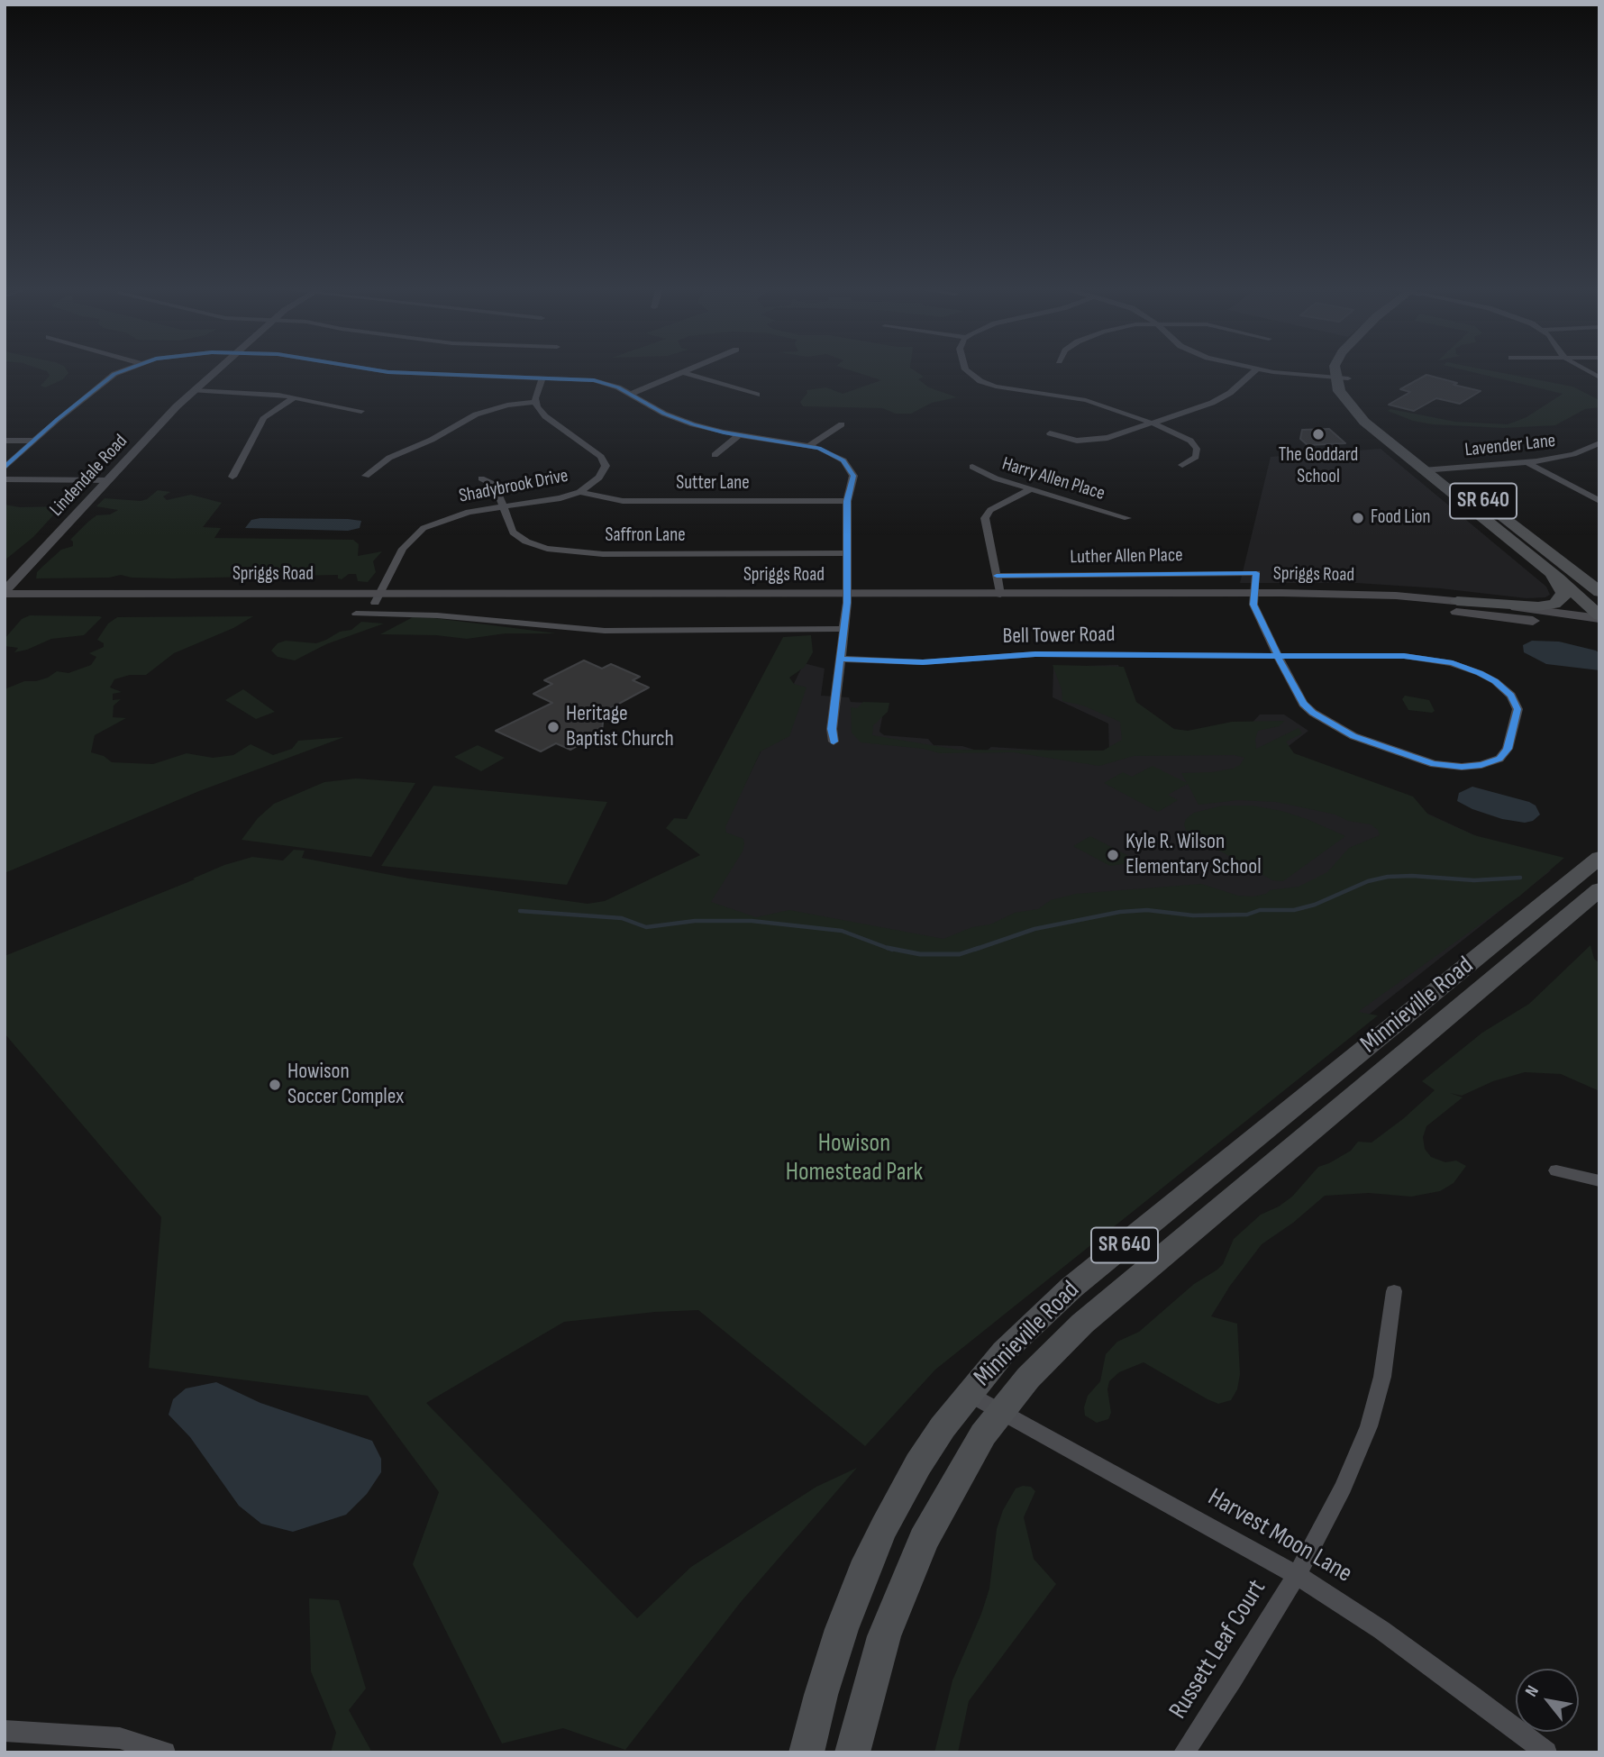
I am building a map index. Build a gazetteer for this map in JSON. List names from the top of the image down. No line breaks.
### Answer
{"streets":{"main road":["SR 640","Spriggs Road","Minnieville Road"],"street":["Lavender Lane","Lindendale Road","Harry Allen Place","Sutter Lane","Shadybrook Drive","Saffron Lane","Luther Allen Place","Bell Tower Road","Harvest Moon Lane","Russett Leaf Court"]},"crossings":[["Lavender Lane","SR 640"],["Lindendale Road","Spriggs Road"],["Sutter Lane","Shadybrook Drive"],["Shadybrook Drive","Saffron Lane"],["Shadybrook Drive","Spriggs Road"],["SR 640","Spriggs Road"],["Luther Allen Place","Spriggs Road"],["Minnieville Road","Harvest Moon Lane"],["Harvest Moon Lane","Russett Leaf Court"]],"parks":["Howison Homestead Park"],"places":["The Goddard School","Food Lion","Heritage Baptist Church","Kyle R. Wilson Elementary School","Howison Soccer Complex"],"north":"top left"}
